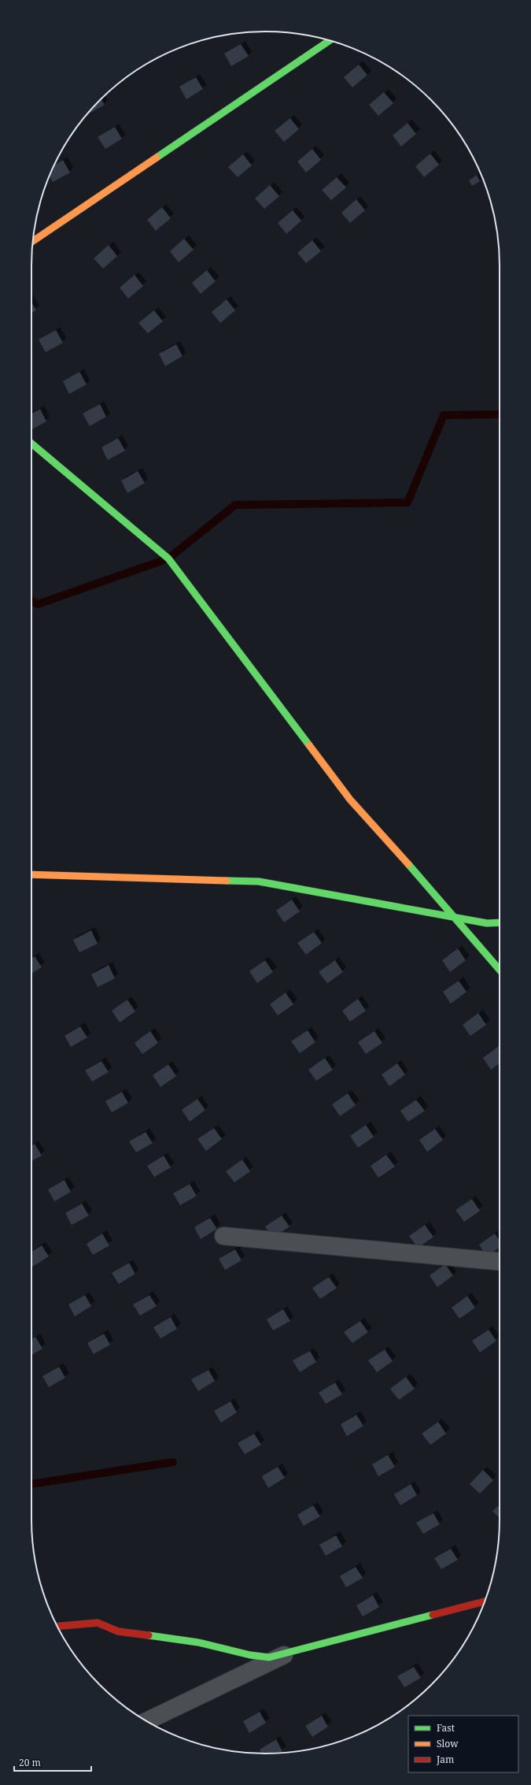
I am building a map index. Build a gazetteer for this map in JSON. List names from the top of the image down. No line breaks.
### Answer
{"legend":["Fast","Slow","Jam"],"scale_bar":"20 m"}
